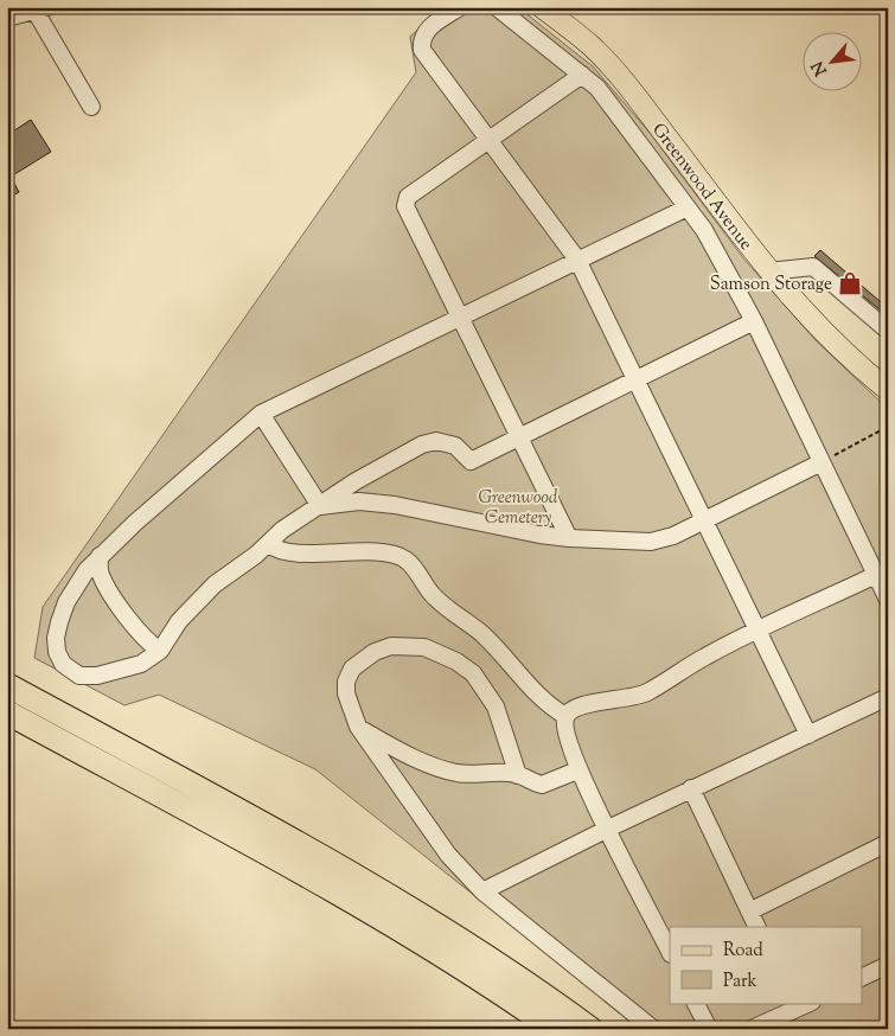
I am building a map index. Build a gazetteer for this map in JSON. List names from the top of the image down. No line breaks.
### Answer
{"streets":{"main road":["Greenwood Avenue"]},"parks":["Greenwood Cemetery"],"places":{"shop":["Samson Storage"]},"legend":["Road","Park"],"north":"bottom left"}
